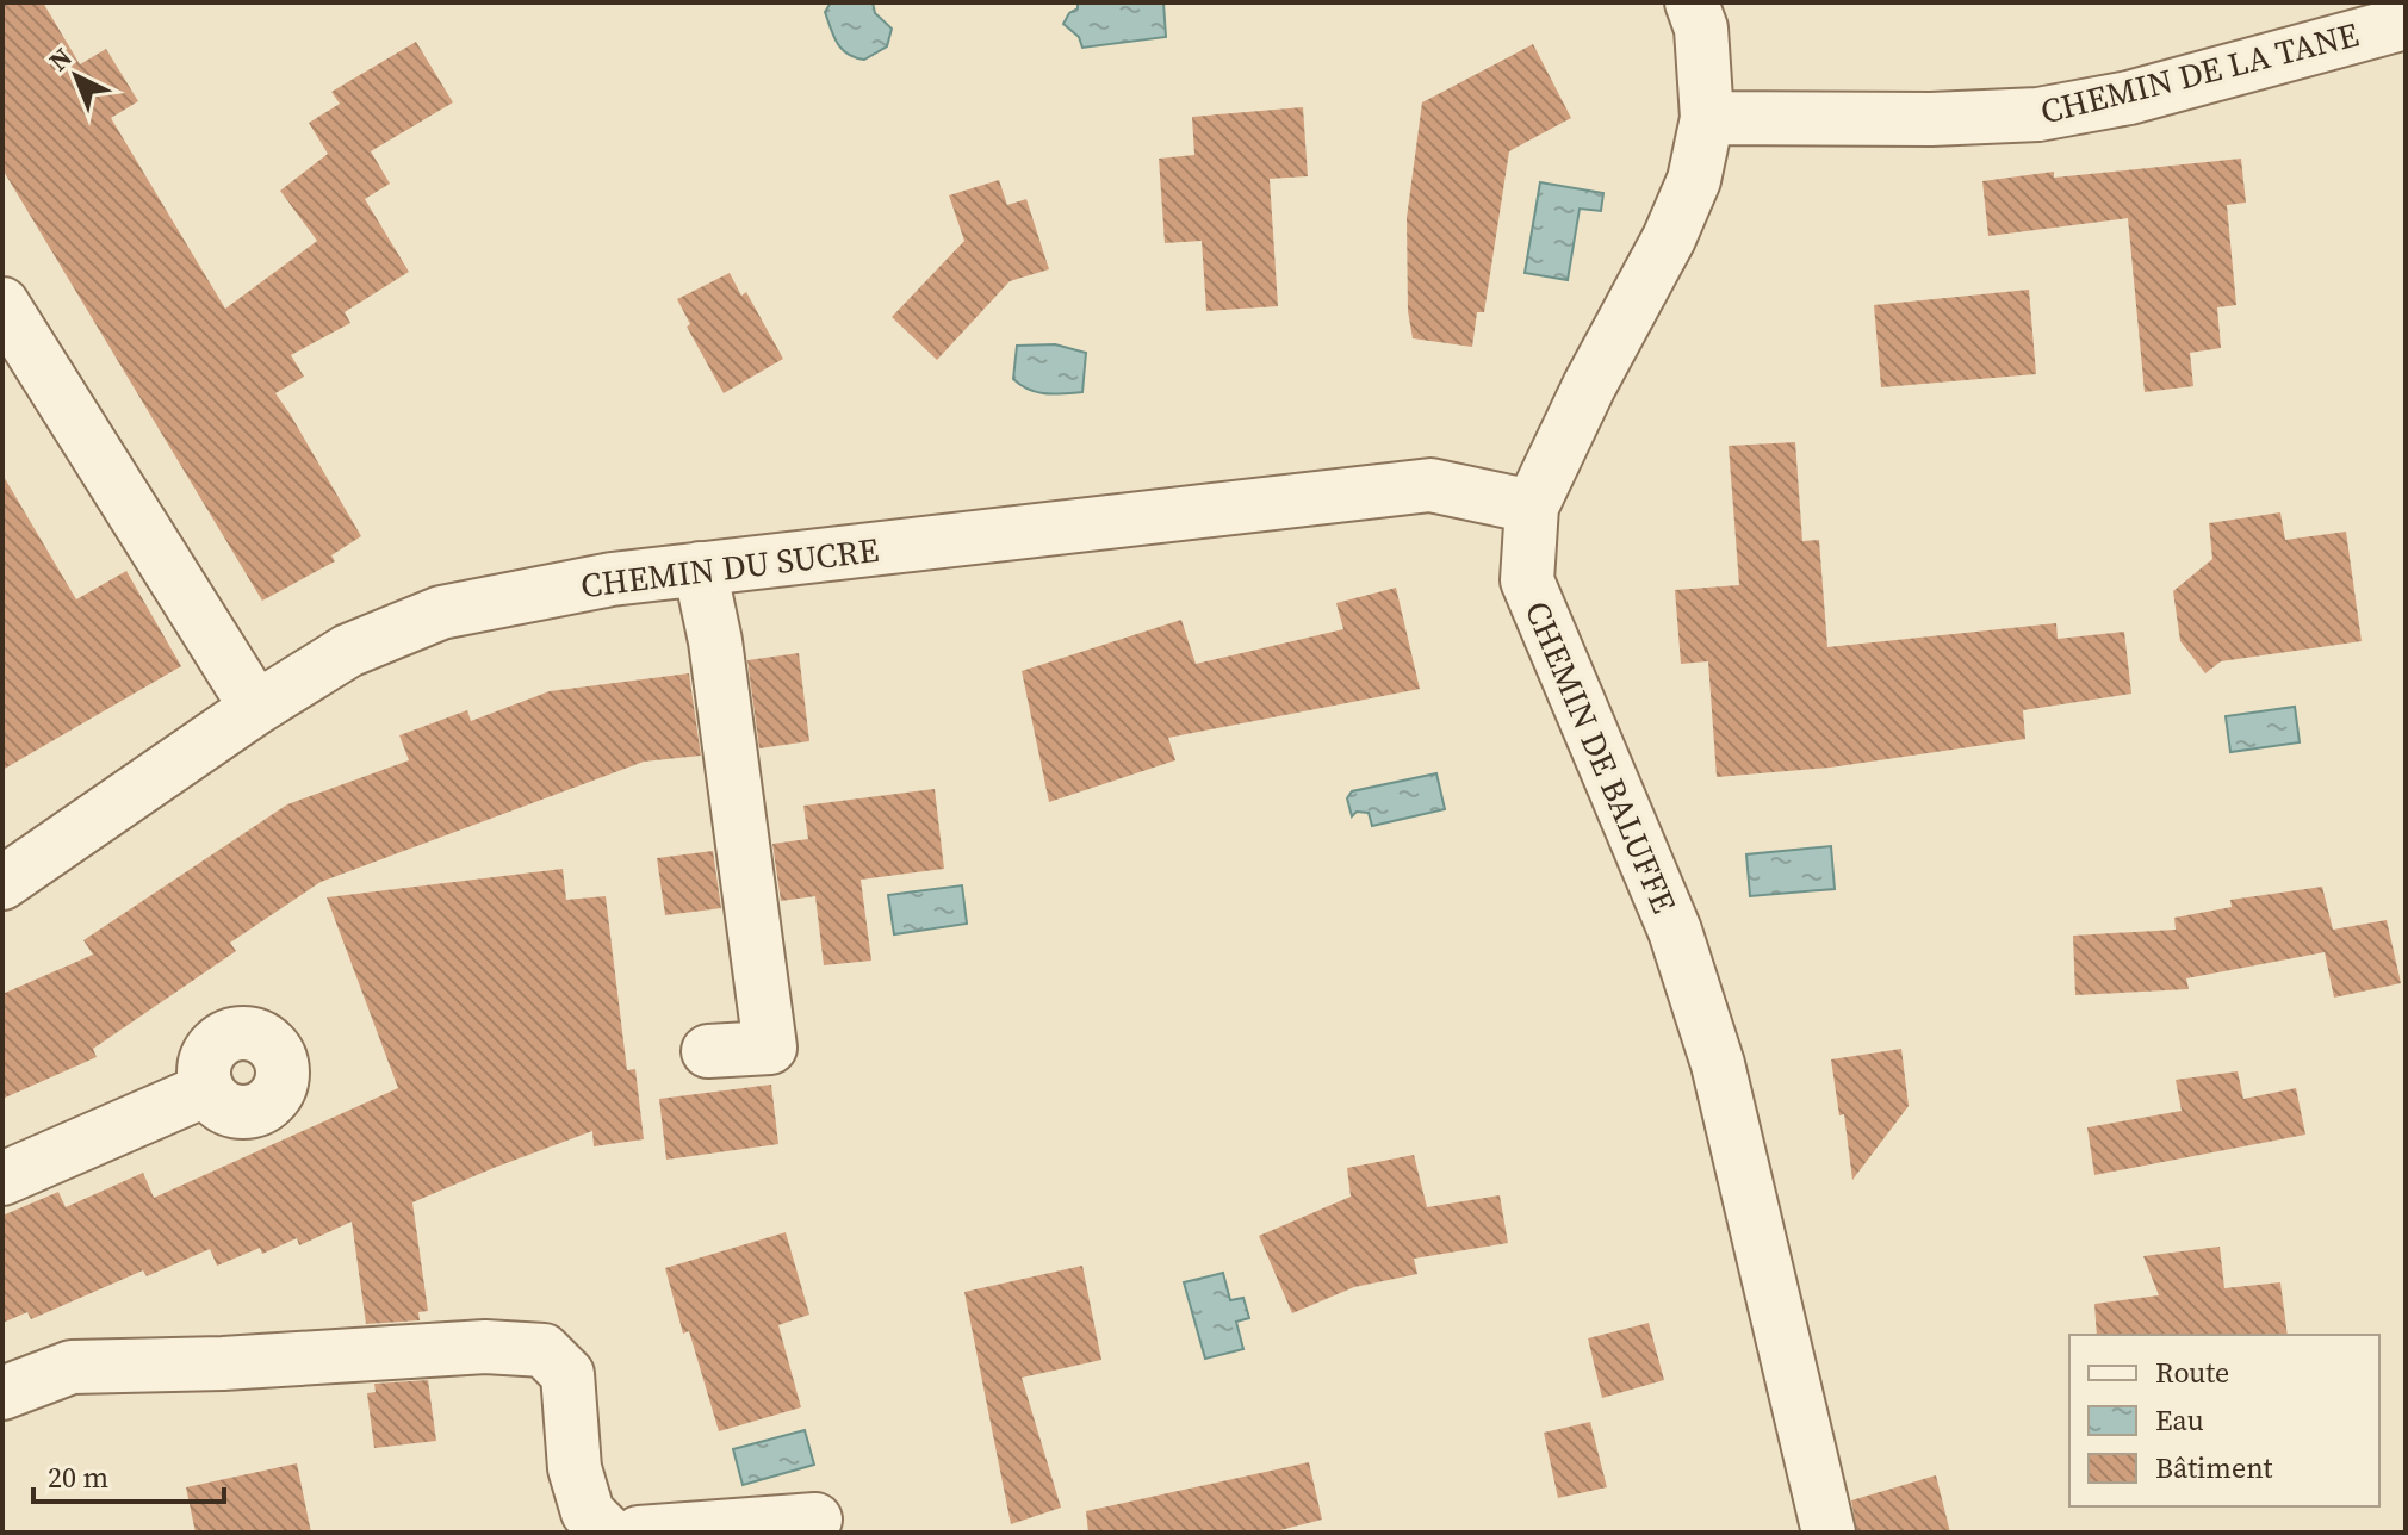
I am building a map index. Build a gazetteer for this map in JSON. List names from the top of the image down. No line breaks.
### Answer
{"streets":{"street":["CHEMIN DE LA TANE","CHEMIN DU SUCRE","CHEMIN DE BALUFFE"]},"crossings":[["CHEMIN DE LA TANE","CHEMIN DE BALUFFE"],["CHEMIN DU SUCRE","CHEMIN DE BALUFFE"]],"legend":["Route","Eau","Bâtiment"],"scale_bar":"20 m","north":"top left"}
